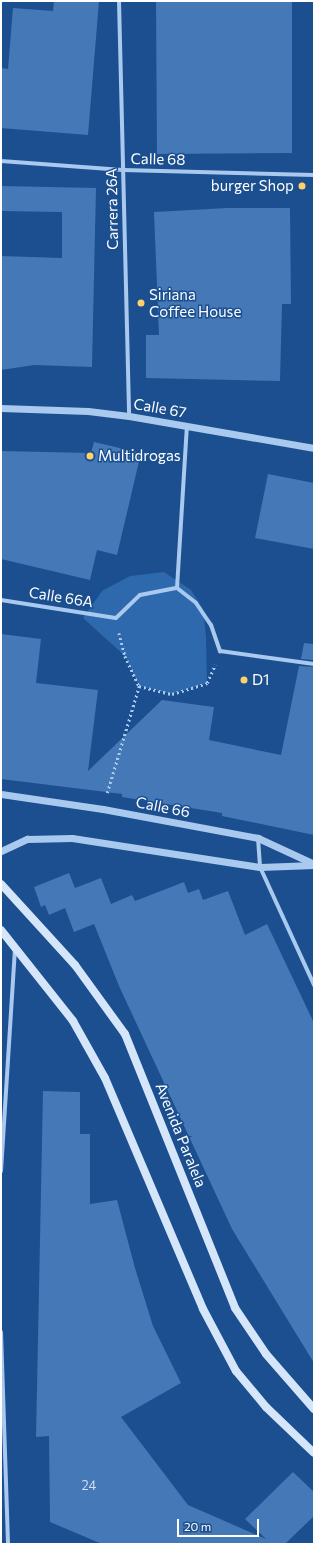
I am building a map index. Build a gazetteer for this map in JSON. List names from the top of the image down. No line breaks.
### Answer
{"streets":{"main road":["Avenida Paralela"],"street":["Calle 68","Carrera 26A","Calle 67","Calle 66A","Calle 66"]},"crossings":[["Calle 68","Carrera 26A"],["Carrera 26A","Calle 67"]],"places":["burger Shop","Siriana Coffee House","Multidrogas","D1"],"house_numbers":["24"],"scale_bar":"20 m"}
